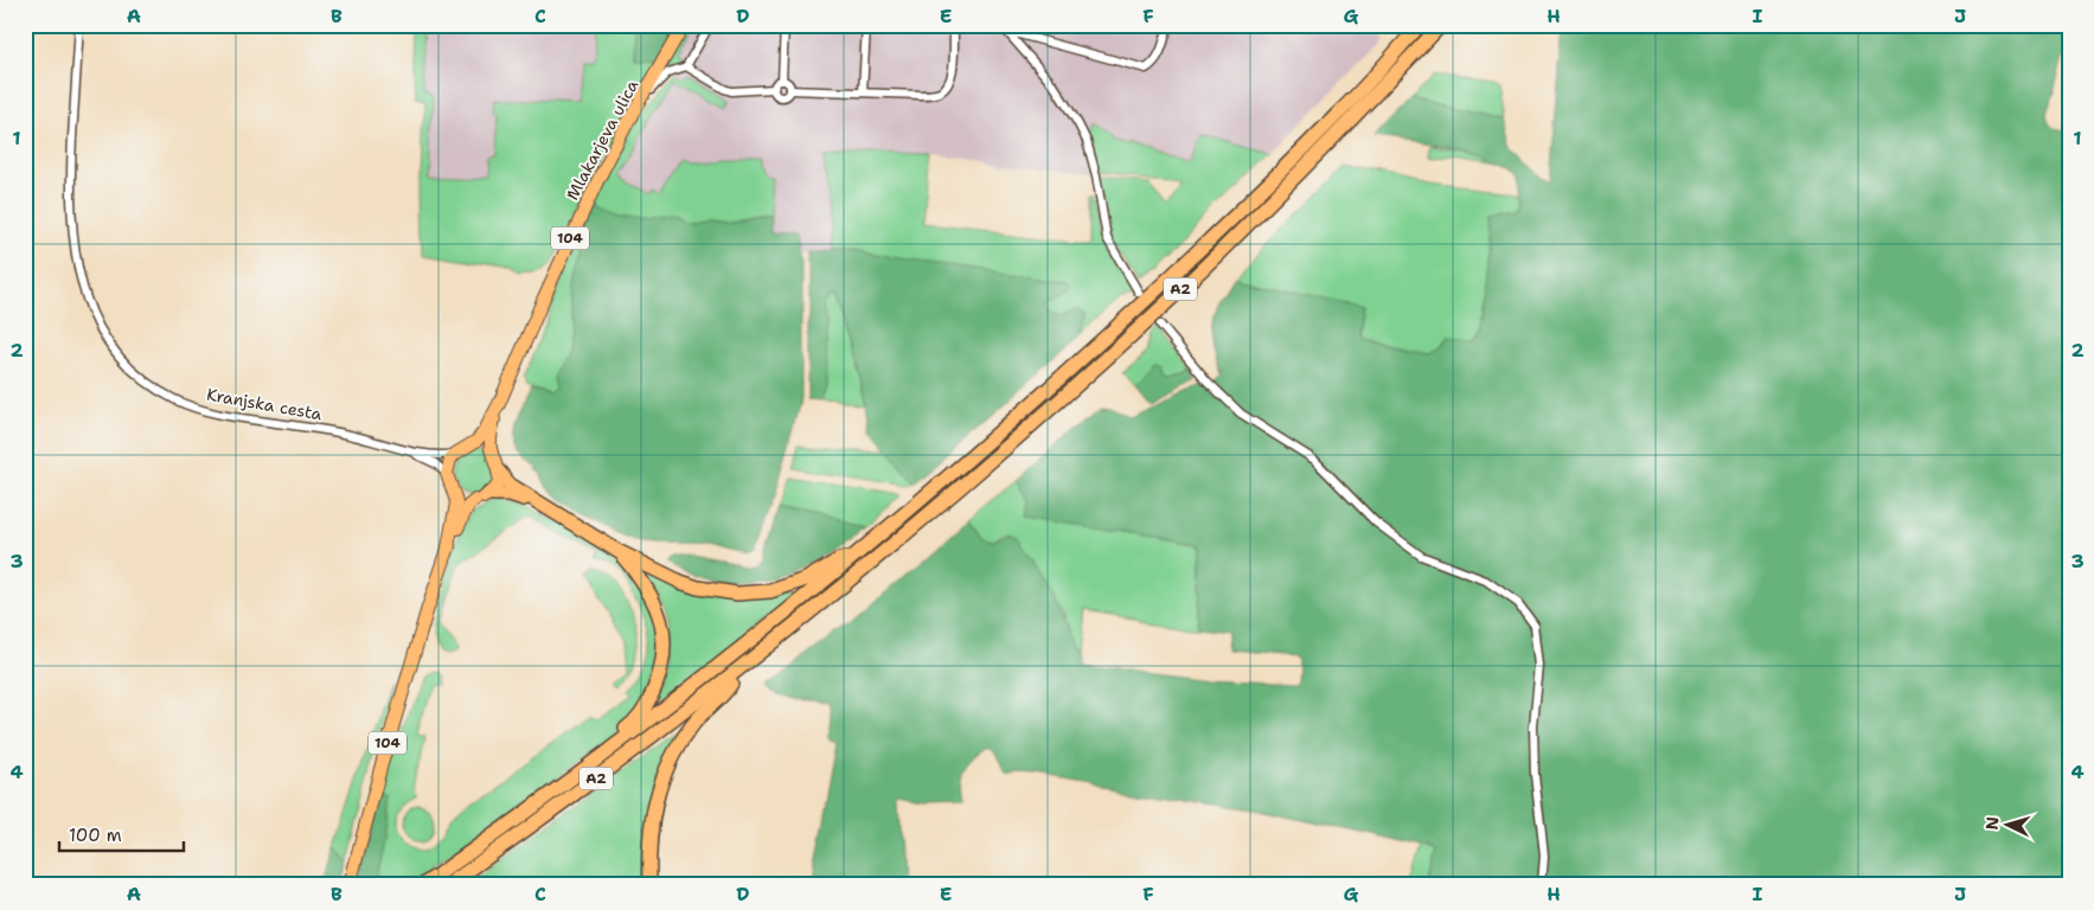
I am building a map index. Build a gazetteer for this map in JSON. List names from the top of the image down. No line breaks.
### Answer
{"streets":{"highway":["A2"],"main road":["Mlakarjeva ulica","104"],"street":["Kranjska cesta"]},"crossings":[["Mlakarjeva ulica","104"]],"scale_bar":"100 m","north":"left","grid":{"columns":["A","B","C","D","E","F","G","H","I","J"],"rows":["1","2","3","4"]}}
